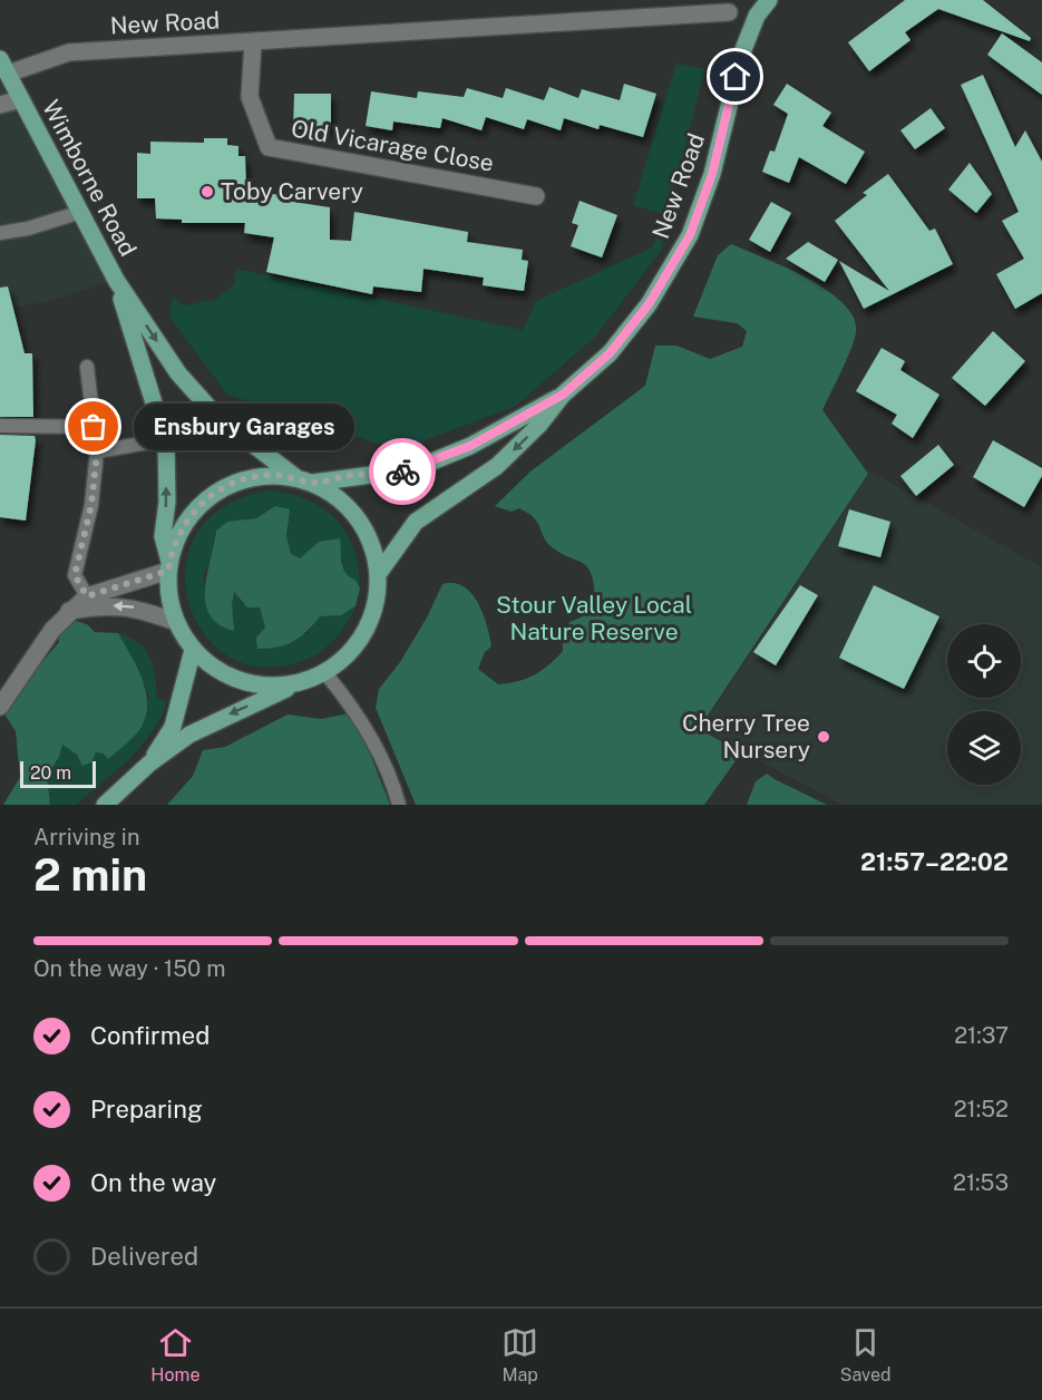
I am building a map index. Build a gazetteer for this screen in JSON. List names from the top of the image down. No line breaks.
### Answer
{"streets":{"main road":["New Road","Wimborne Road"],"street":["Old Vicarage Close"]},"crossings":[["New Road","Old Vicarage Close"],["New Road","Wimborne Road"]],"parks":["Stour Valley Local Nature Reserve"],"places":["Toby Carvery","Ensbury Garages","Cherry Tree Nursery"],"scale_bar":"20 m","page":{"bubble":"Ensbury Garages","scale":"20 m","heading":["2 min","Arriving in","21:57–22:02"],"bar":"On the way · 150 m","list":[["Confirmed","21:37"],["Preparing","21:52"],["On the way","21:53"],"Delivered"],"tabs":["Home","Map","Saved"]}}
